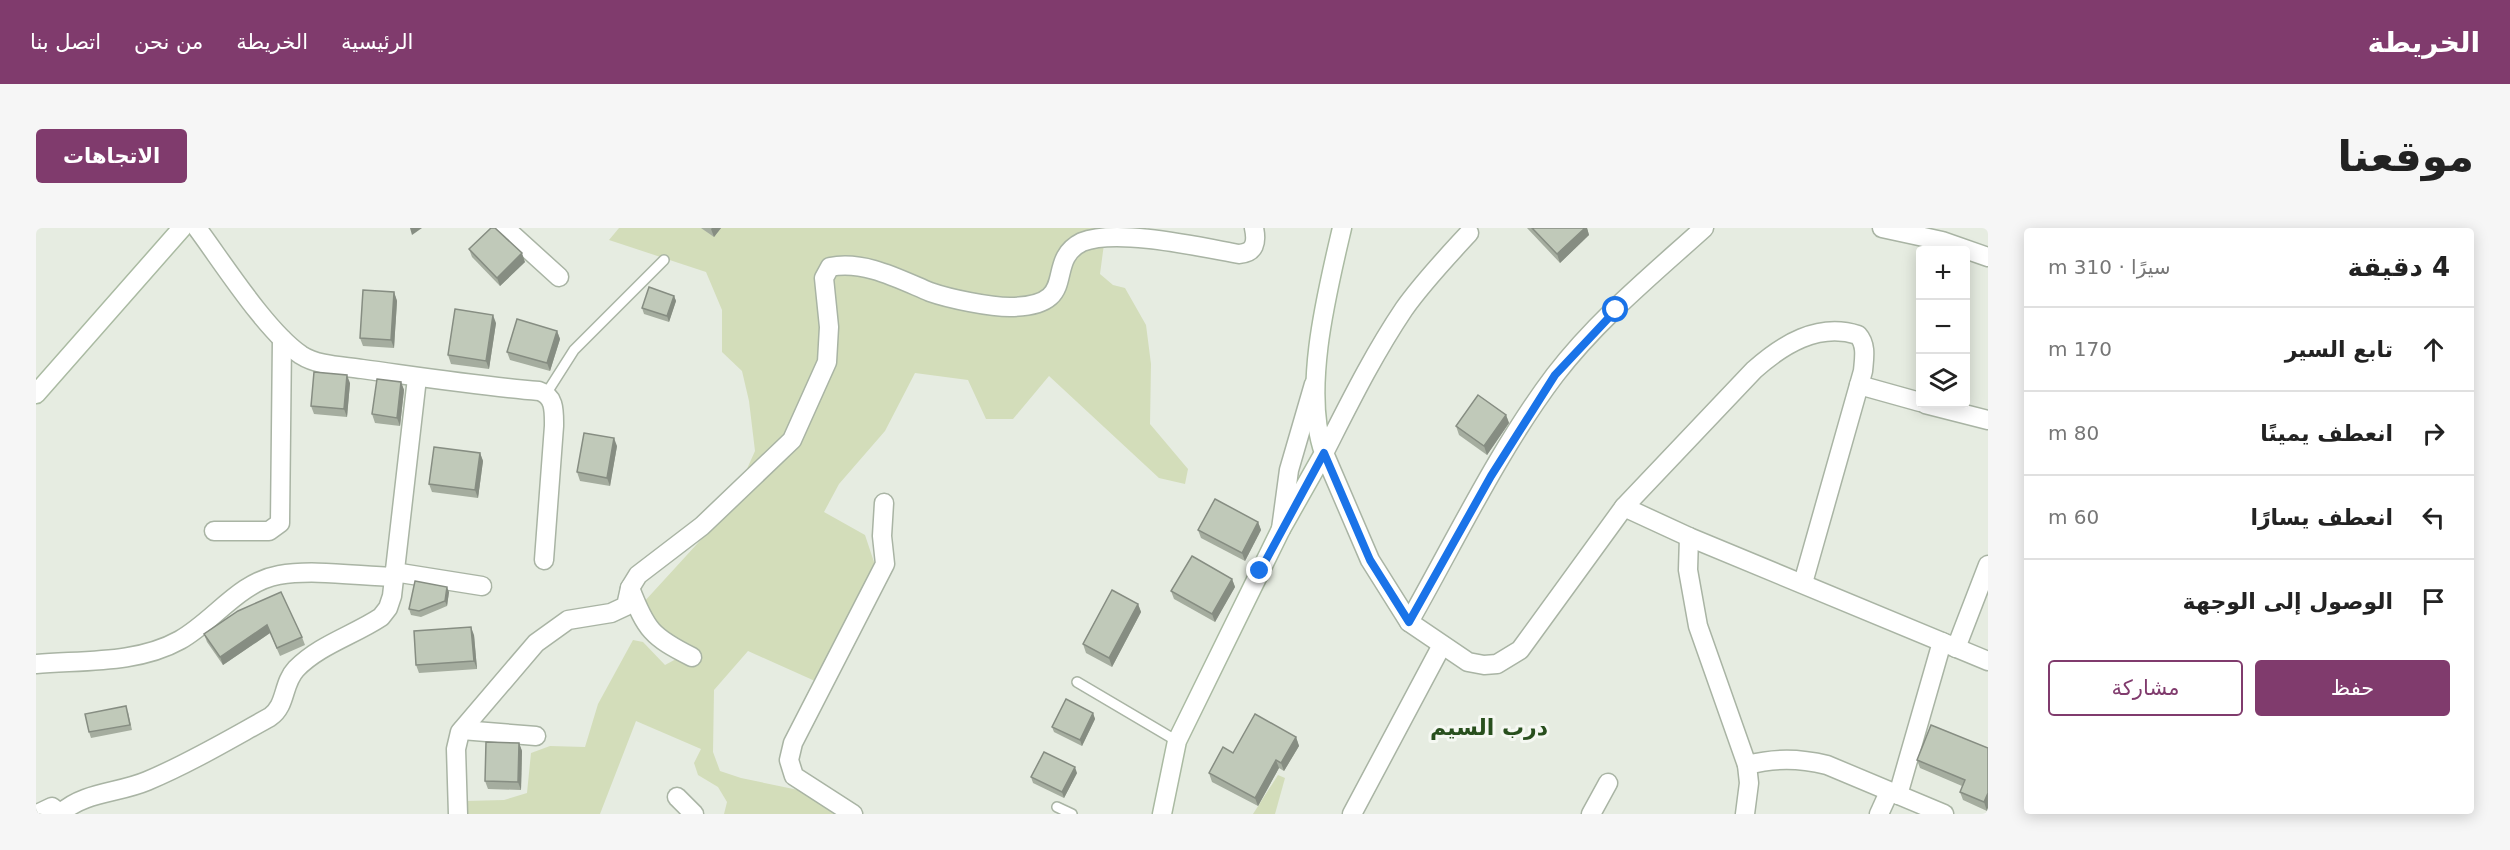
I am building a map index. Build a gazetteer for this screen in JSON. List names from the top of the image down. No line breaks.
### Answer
{"districts":["درب السيم"],"page":{"header":"الخريطة","nav":["الرئيسية","الخريطة","من نحن","اتصل بنا"],"buttons":["الاتجاهات",["حفظ","مشاركة"]],"title":"موقعنا","heading":["4 دقيقة","سيرًا · 310 m"],"map_buttons":["+","−"],"list":[["تابع السير","170 m"],["انعطف يمينًا","80 m"],["انعطف يسارًا","60 m"],"الوصول إلى الوجهة"]}}
